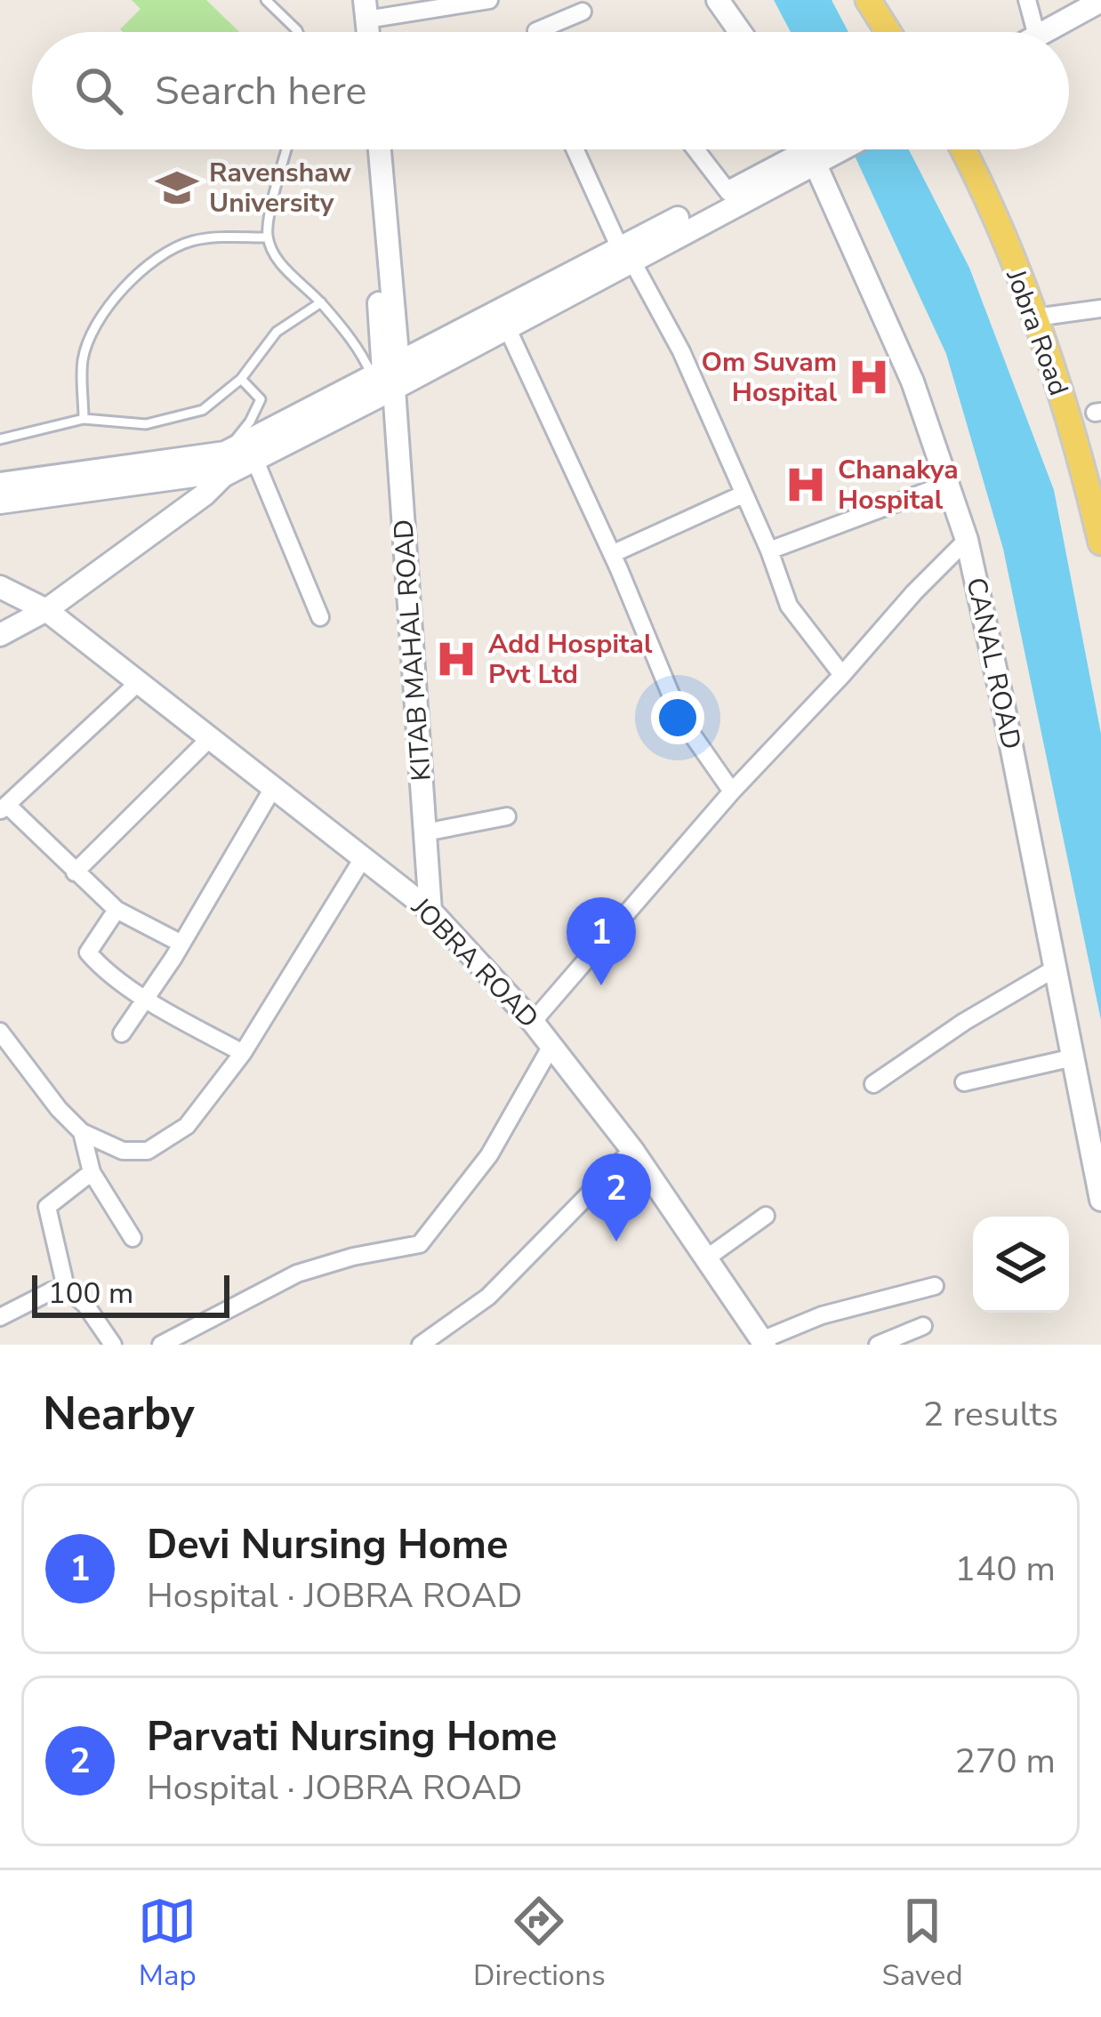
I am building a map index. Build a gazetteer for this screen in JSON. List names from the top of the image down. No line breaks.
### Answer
{"streets":{"main road":["Jobra Road","KITAB MAHAL ROAD","CANAL ROAD","JOBRA ROAD"]},"crossings":[["KITAB MAHAL ROAD","JOBRA ROAD"]],"places":{"school or university":["Ravenshaw University"],"hospital":["Om Suvam Hospital","Chanakya Hospital","Add Hospital Pvt Ltd"]},"scale_bar":"100 m","page":{"search":"Search here","pins":["1","2"],"scale":"100 m","heading":["Nearby","2 results"],"list":[{"mark":"1","name":"Devi Nursing Home","note":"Hospital · JOBRA ROAD","value":"140 m"},{"mark":"2","name":"Parvati Nursing Home","note":"Hospital · JOBRA ROAD","value":"270 m"}],"nav":["Map","Directions","Saved"]}}
